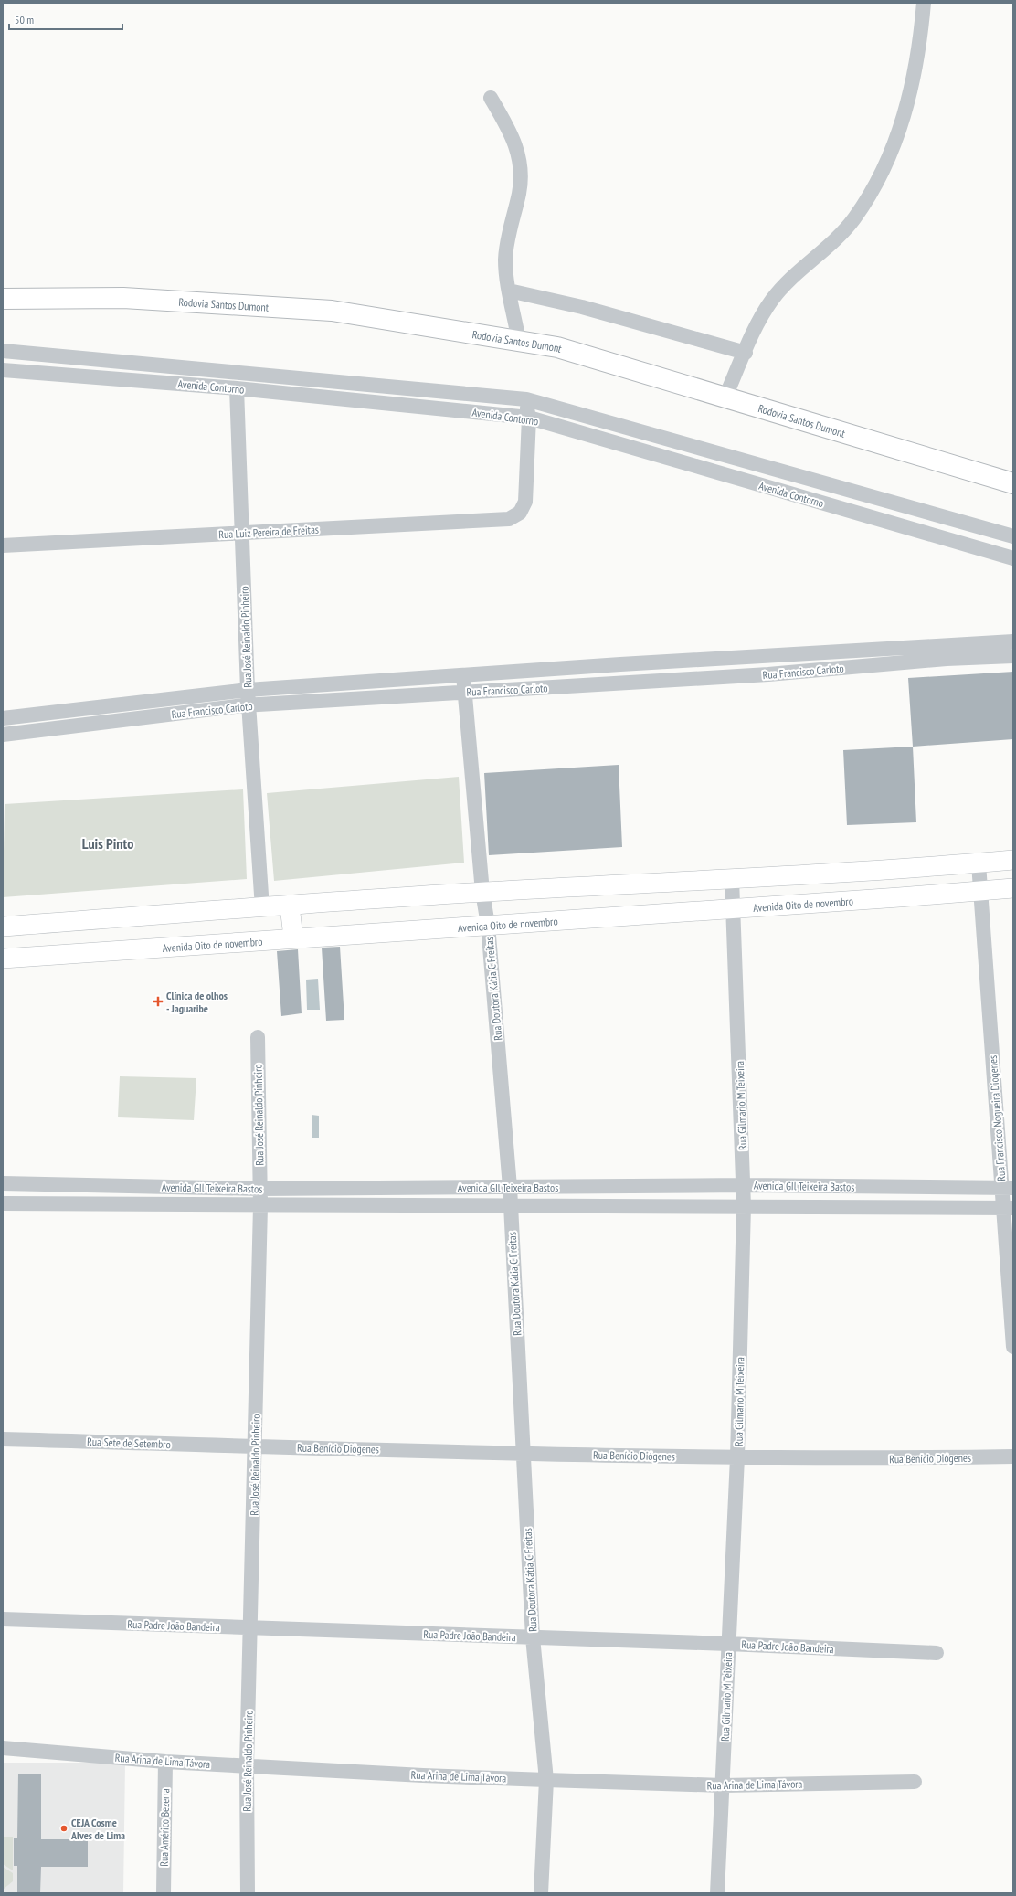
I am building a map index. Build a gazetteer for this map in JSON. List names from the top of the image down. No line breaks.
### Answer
{"streets":{"highway":["Rodovia Santos Dumont"],"main road":["Avenida Oito de novembro"],"street":["Avenida Contorno","Rua Luiz Pereira de Freitas","Rua José Reinaldo Pinheiro","Rua Francisco Carloto","Rua Doutora Kátia C Freitas","Rua Gilmario M Teixeira","Rua Francisco Nogueira Diogenes","Avenida GIl Teixeira Bastos","Rua Sete de Setembro","Rua Benício Diógenes","Rua Padre João Bandeira","Rua Arina de Lima Távora","Rua Américo Bezerra"]},"crossings":[["Avenida Contorno","Rua Luiz Pereira de Freitas"],["Avenida Contorno","Rua José Reinaldo Pinheiro"],["Rua Luiz Pereira de Freitas","Rua José Reinaldo Pinheiro"],["Rua José Reinaldo Pinheiro","Rua Francisco Carloto"],["Rua José Reinaldo Pinheiro","Avenida GIl Teixeira Bastos"],["Rua José Reinaldo Pinheiro","Rua Sete de Setembro"],["Rua José Reinaldo Pinheiro","Rua Benício Diógenes"],["Rua José Reinaldo Pinheiro","Rua Padre João Bandeira"],["Rua José Reinaldo Pinheiro","Rua Arina de Lima Távora"],["Rua Francisco Carloto","Rua Doutora Kátia C Freitas"],["Avenida Oito de novembro","Rua Doutora Kátia C Freitas"],["Avenida Oito de novembro","Rua Gilmario M Teixeira"],["Avenida Oito de novembro","Rua Francisco Nogueira Diogenes"],["Rua Doutora Kátia C Freitas","Avenida GIl Teixeira Bastos"],["Rua Doutora Kátia C Freitas","Rua Benício Diógenes"],["Rua Doutora Kátia C Freitas","Rua Padre João Bandeira"],["Rua Doutora Kátia C Freitas","Rua Arina de Lima Távora"],["Rua Gilmario M Teixeira","Avenida GIl Teixeira Bastos"],["Rua Gilmario M Teixeira","Rua Benício Diógenes"],["Rua Gilmario M Teixeira","Rua Padre João Bandeira"],["Rua Gilmario M Teixeira","Rua Arina de Lima Távora"],["Rua Francisco Nogueira Diogenes","Avenida GIl Teixeira Bastos"],["Rua Sete de Setembro","Rua Benício Diógenes"],["Rua Arina de Lima Távora","Rua Américo Bezerra"]],"districts":["Luis Pinto"],"places":{"health":["Clínica de olhos - Jaguaribe"],"other":["CEJA Cosme Alves de Lima"]},"scale_bar":"50 m"}
